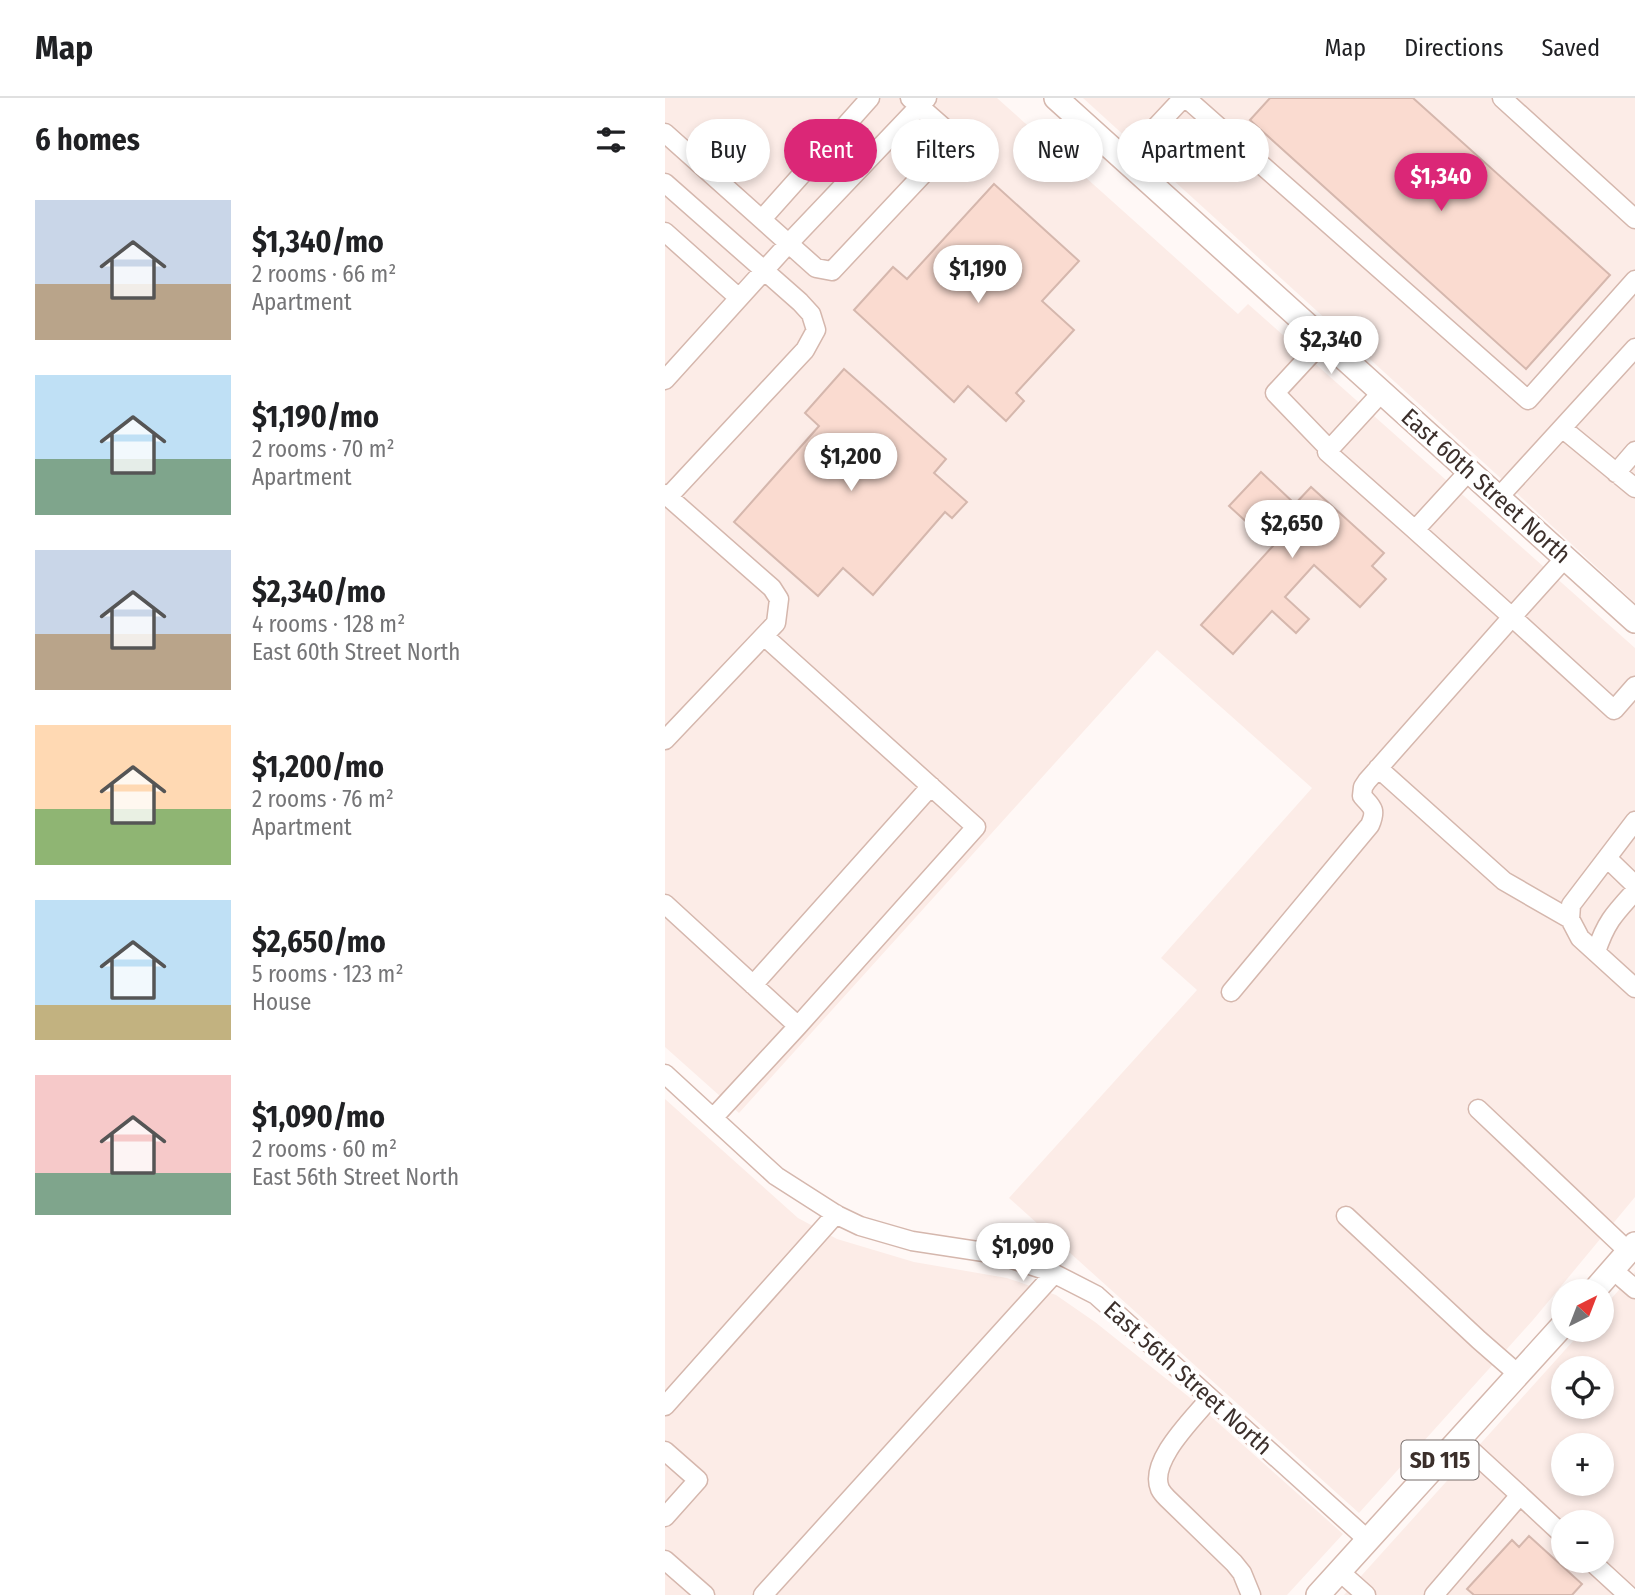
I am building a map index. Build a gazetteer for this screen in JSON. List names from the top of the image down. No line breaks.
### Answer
{"streets":{"main road":["East 60th Street North","SD 115"],"street":["East 56th Street North"]},"crossings":[["East 56th Street North","SD 115"]],"north":"top right","page":{"header":"Map","nav":["Map","Directions","Saved"],"heading":"6 homes","chip":["Buy","Rent","Filters","New","Apartment"],"price":["$1,340","$1,190","$2,340","$1,200","$2,650","$1,090"],"list":[{"name":"$1,340/mo","note":"2 rooms · 66 m² · Apartment"},{"name":"$1,190/mo","note":"2 rooms · 70 m² · Apartment"},{"name":"$2,340/mo","note":"4 rooms · 128 m² · East 60th Street North"},{"name":"$1,200/mo","note":"2 rooms · 76 m² · Apartment"},{"name":"$2,650/mo","note":"5 rooms · 123 m² · House"},{"name":"$1,090/mo","note":"2 rooms · 60 m² · East 56th Street North"}],"map_buttons":["+","−"]}}
